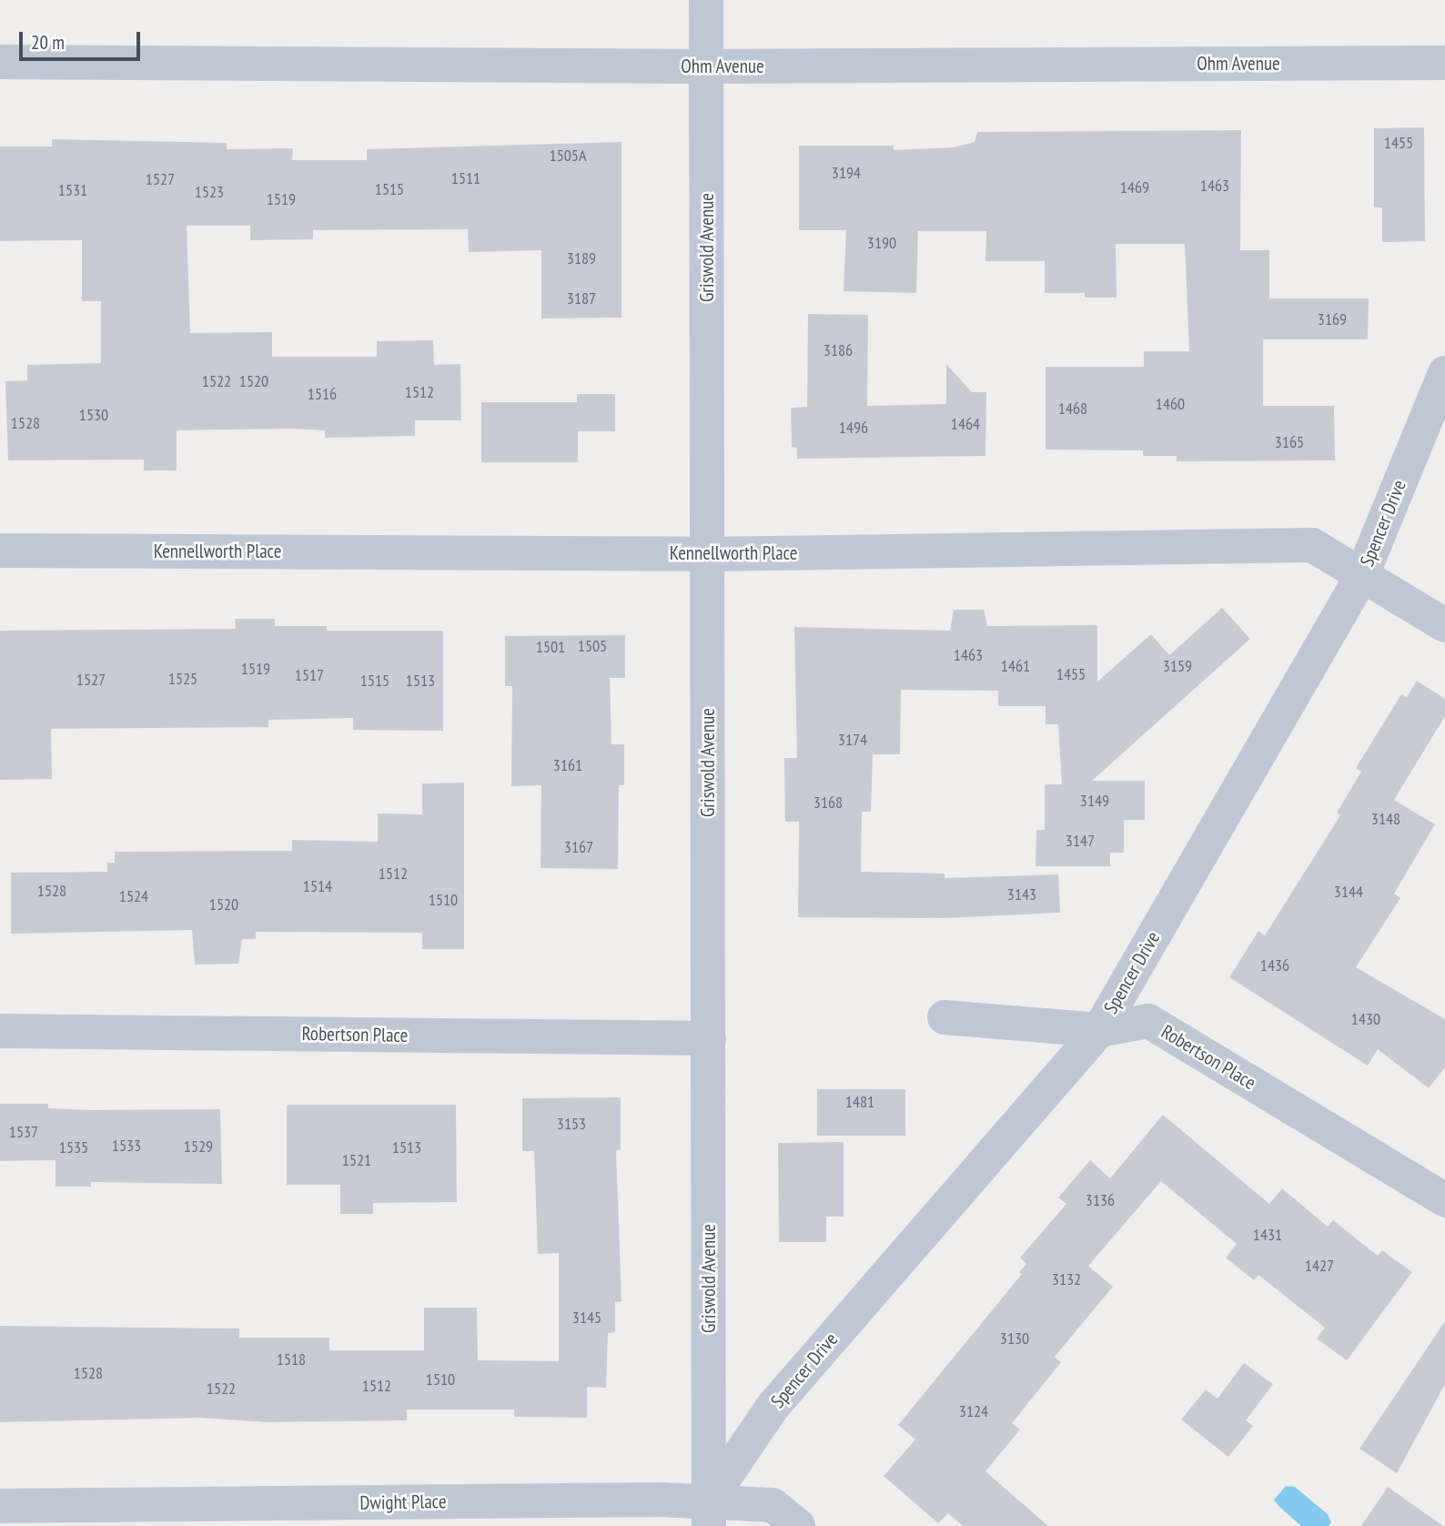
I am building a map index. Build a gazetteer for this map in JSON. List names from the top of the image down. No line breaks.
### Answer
{"streets":{"street":["Ohm Avenue","Griswold Avenue","Spencer Drive","Kennellworth Place","Robertson Place","Dwight Place"]},"crossings":[["Ohm Avenue","Griswold Avenue"],["Griswold Avenue","Spencer Drive"],["Griswold Avenue","Kennellworth Place"],["Griswold Avenue","Robertson Place"],["Griswold Avenue","Dwight Place"],["Spencer Drive","Kennellworth Place"],["Spencer Drive","Robertson Place"],["Spencer Drive","Dwight Place"]],"house_numbers":["1455","1505A","3194","1511","1527","1463","1469","1515","1531","1523","1519","3190","3189","3187","3169","3186","1522","1520","1512","1516","1460","1468","1530","1528","1464","1496","3165","1505","1501","1463","1461","3159","1519","1455","1517","1525","1527","1515","1513","3174","3161","3149","3168","3148","3147","3167","1512","1514","1528","3144","3143","1524","1510","1520","1436","1430","1481","3153","1537","1533","1529","1535","1513","1521","3136","1431","1427","3132","3145","3130","1518","1528","1510","1512","1522","3124"],"scale_bar":"20 m"}
